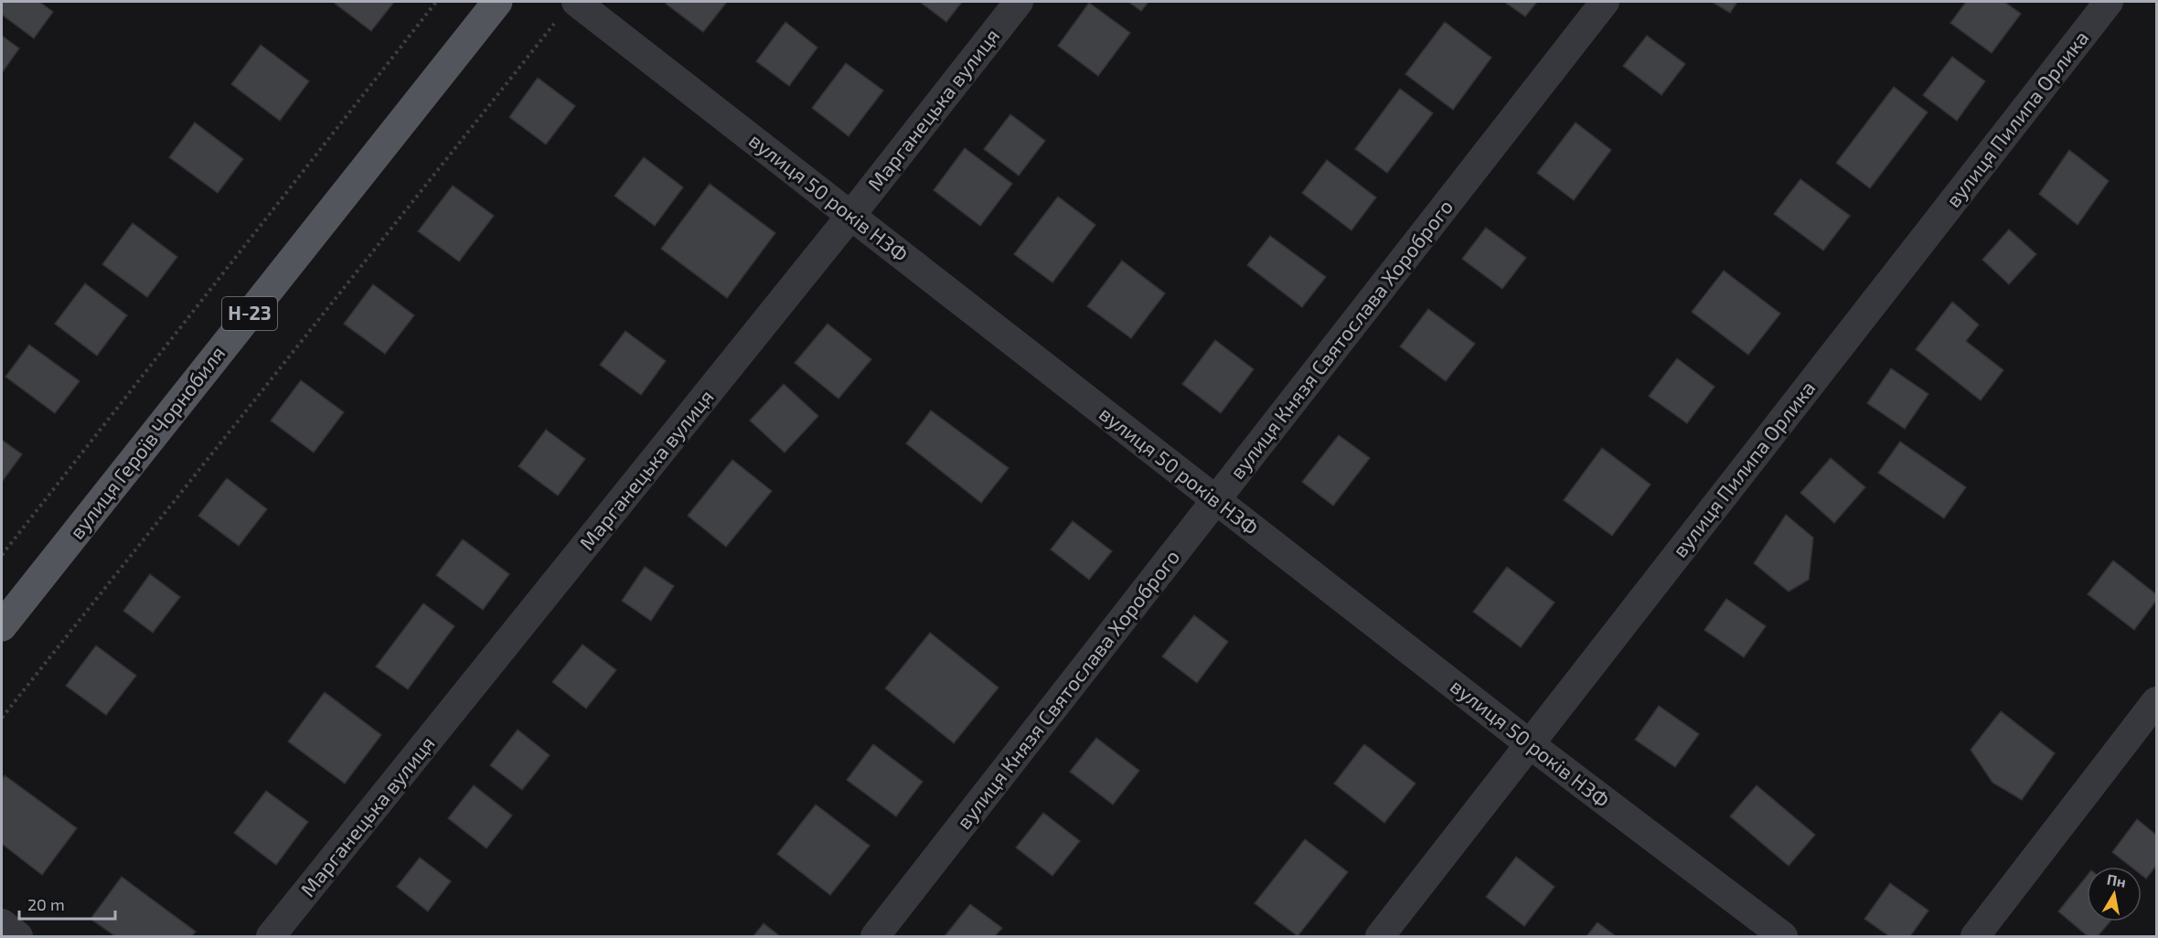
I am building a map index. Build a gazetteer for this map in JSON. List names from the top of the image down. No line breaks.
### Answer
{"streets":{"main road":["Н-23","вулиця Героїв Чорнобиля"],"street":["Марганецька вулиця","вулиця Пилипа Орлика","вулиця 50 років НЗФ","вулиця Князя Святослава Хороброго"]},"crossings":[["Марганецька вулиця","вулиця 50 років НЗФ"],["вулиця Пилипа Орлика","вулиця 50 років НЗФ"],["вулиця 50 років НЗФ","вулиця Князя Святослава Хороброго"]],"scale_bar":"20 m","north":"top"}
